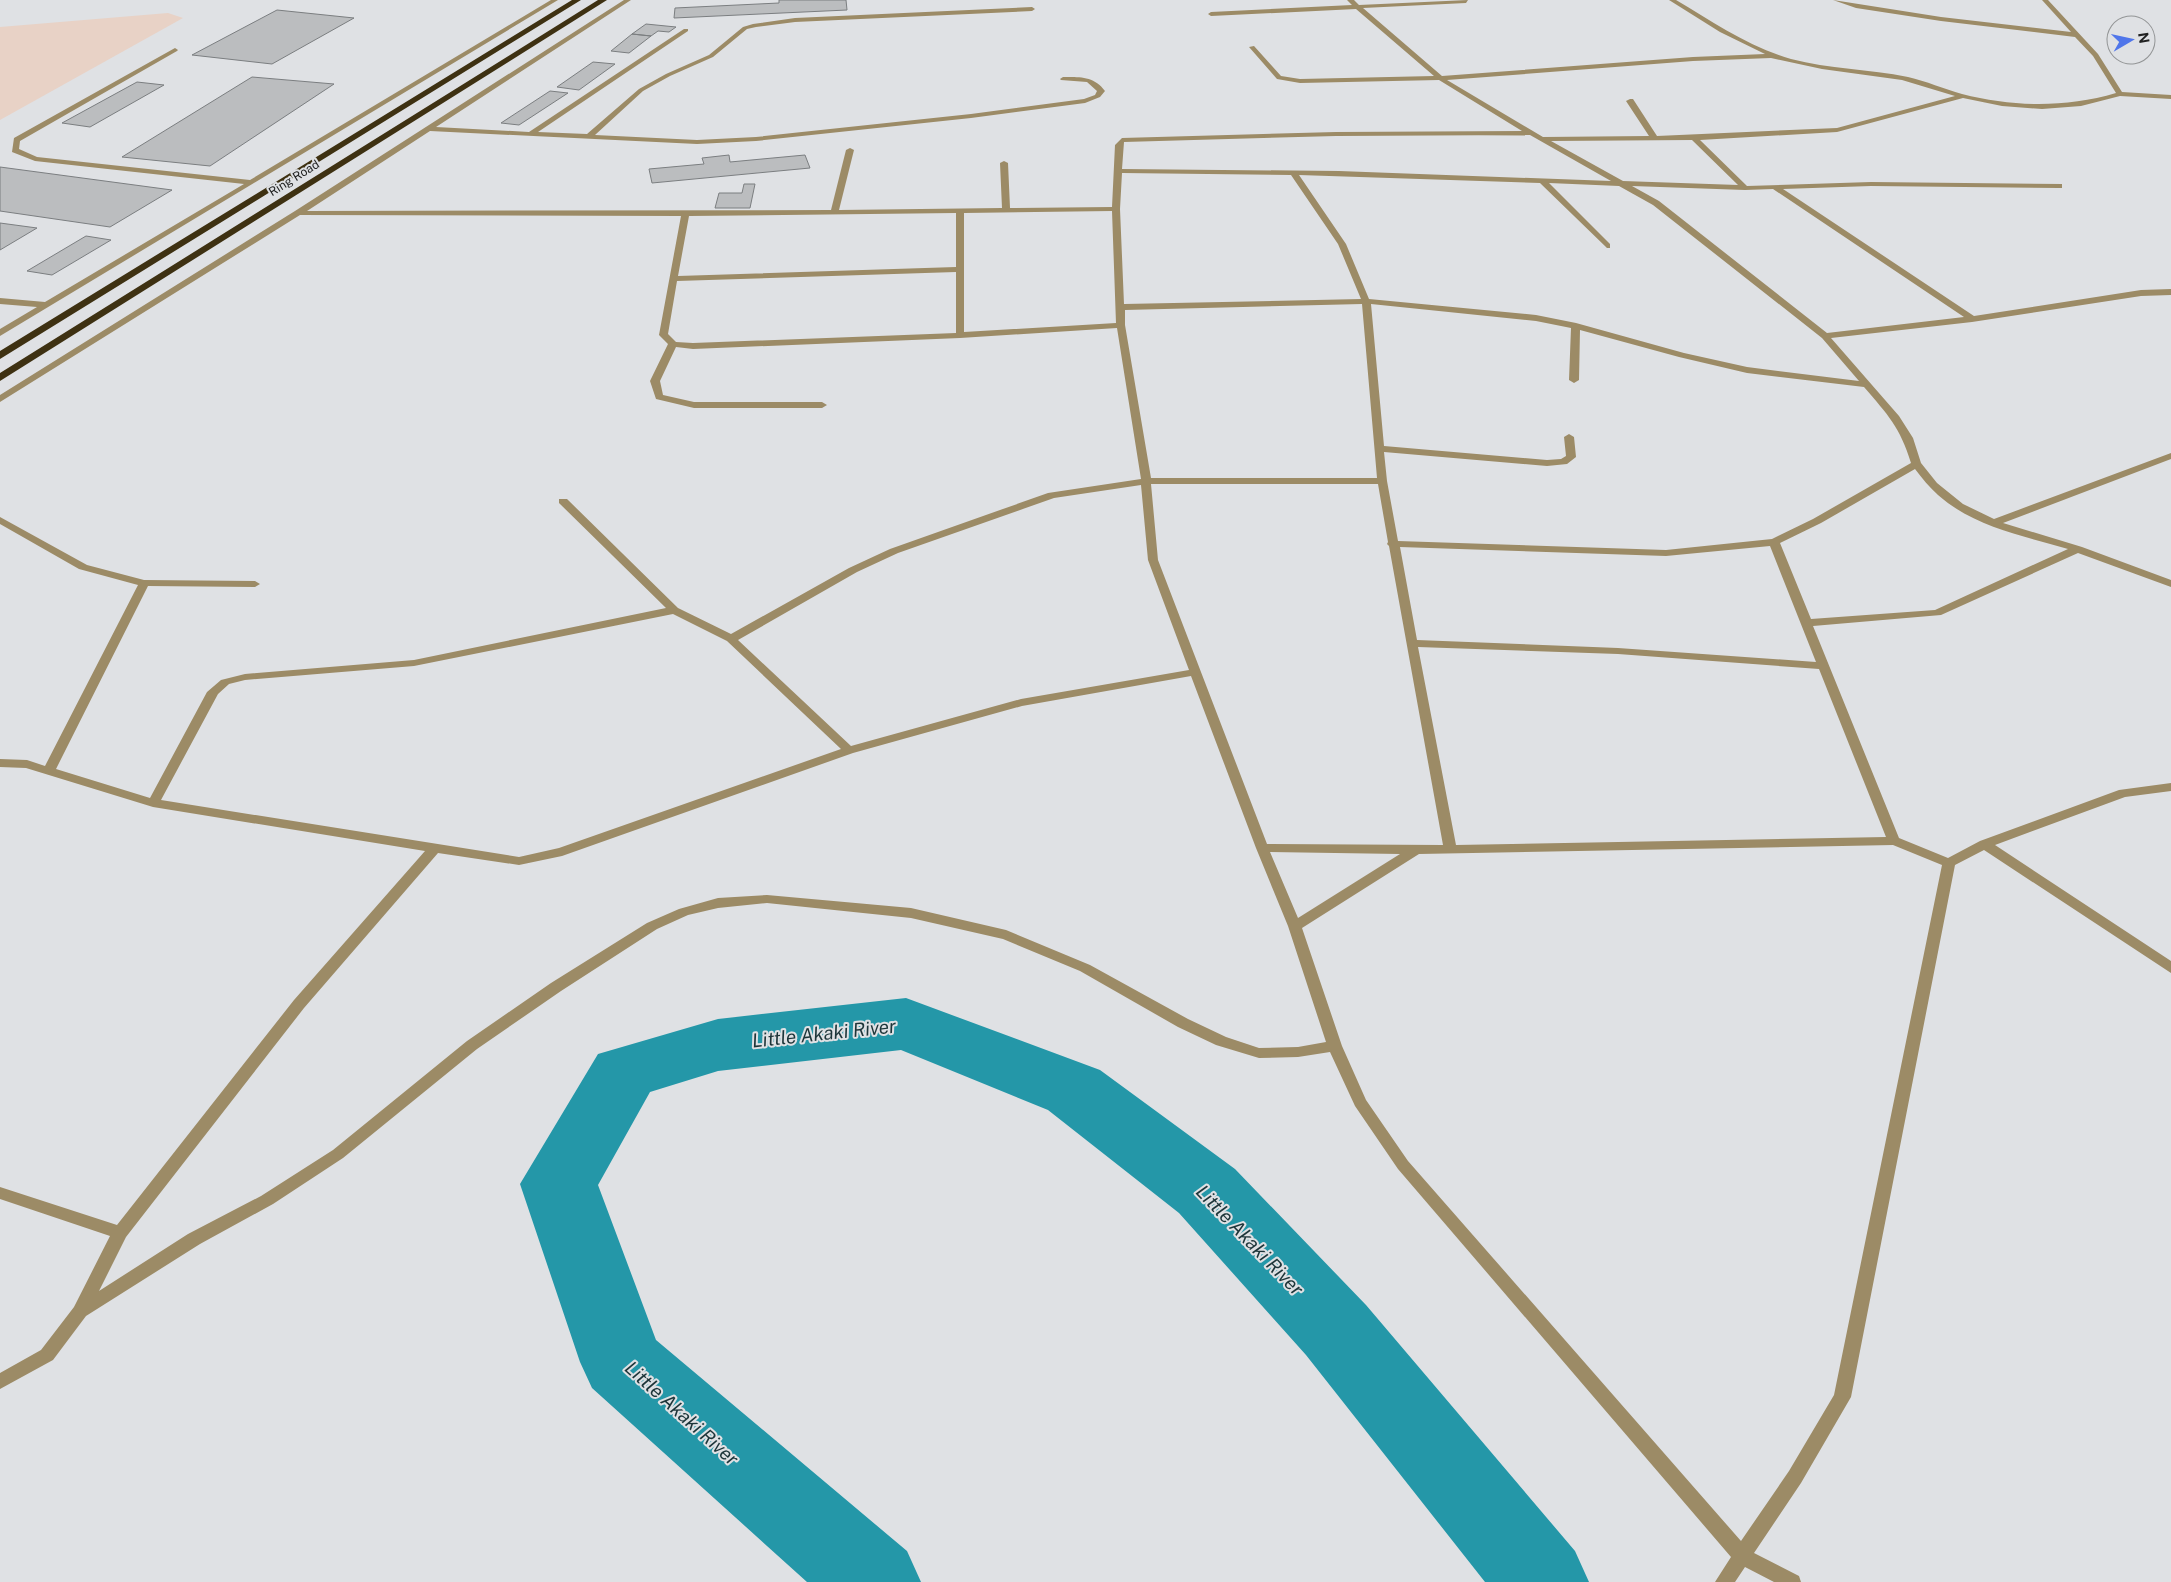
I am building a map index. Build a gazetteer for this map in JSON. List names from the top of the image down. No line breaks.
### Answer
{"streets":{"highway":["Ring Road"]},"water":["Little Akaki River"],"north":"right"}
